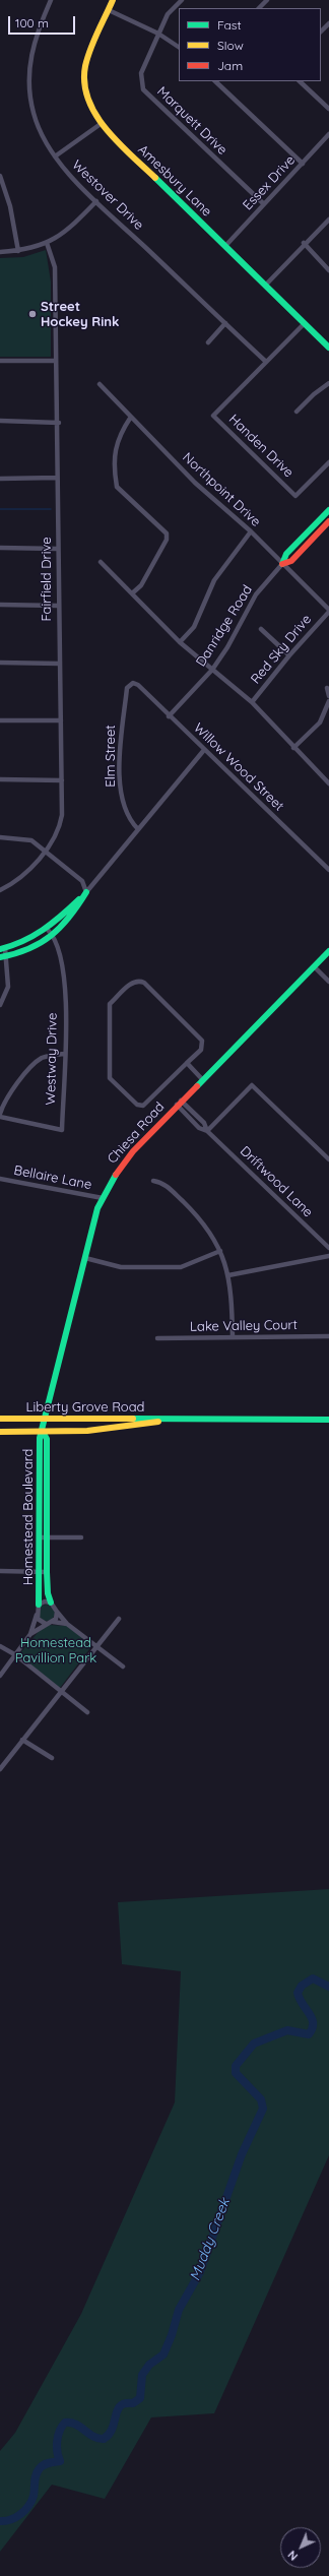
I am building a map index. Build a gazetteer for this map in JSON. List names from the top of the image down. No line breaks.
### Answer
{"streets":{"main road":["Amesbury Lane","Danridge Road","Chiesa Road","Liberty Grove Road","Homestead Boulevard"],"street":["Marquett Drive","Essex Drive","Westover Drive","Handen Drive","Northpoint Drive","Fairfield Drive","Red Sky Drive","Elm Street","Willow Wood Street","Westway Drive","Bellaire Lane","Driftwood Lane","Lake Valley Court"]},"crossings":[["Marquett Drive","Essex Drive"],["Amesbury Lane","Essex Drive"],["Westover Drive","Handen Drive"],["Northpoint Drive","Danridge Road"],["Northpoint Drive","Red Sky Drive"],["Danridge Road","Willow Wood Street"],["Elm Street","Willow Wood Street"],["Chiesa Road","Bellaire Lane"],["Chiesa Road","Driftwood Lane"],["Chiesa Road","Liberty Grove Road"],["Chiesa Road","Homestead Boulevard"],["Liberty Grove Road","Homestead Boulevard"]],"water":["Muddy Creek"],"parks":["Homestead Pavillion Park"],"places":["Street Hockey Rink"],"legend":["Fast","Slow","Jam"],"scale_bar":"100 m","north":"bottom left"}
